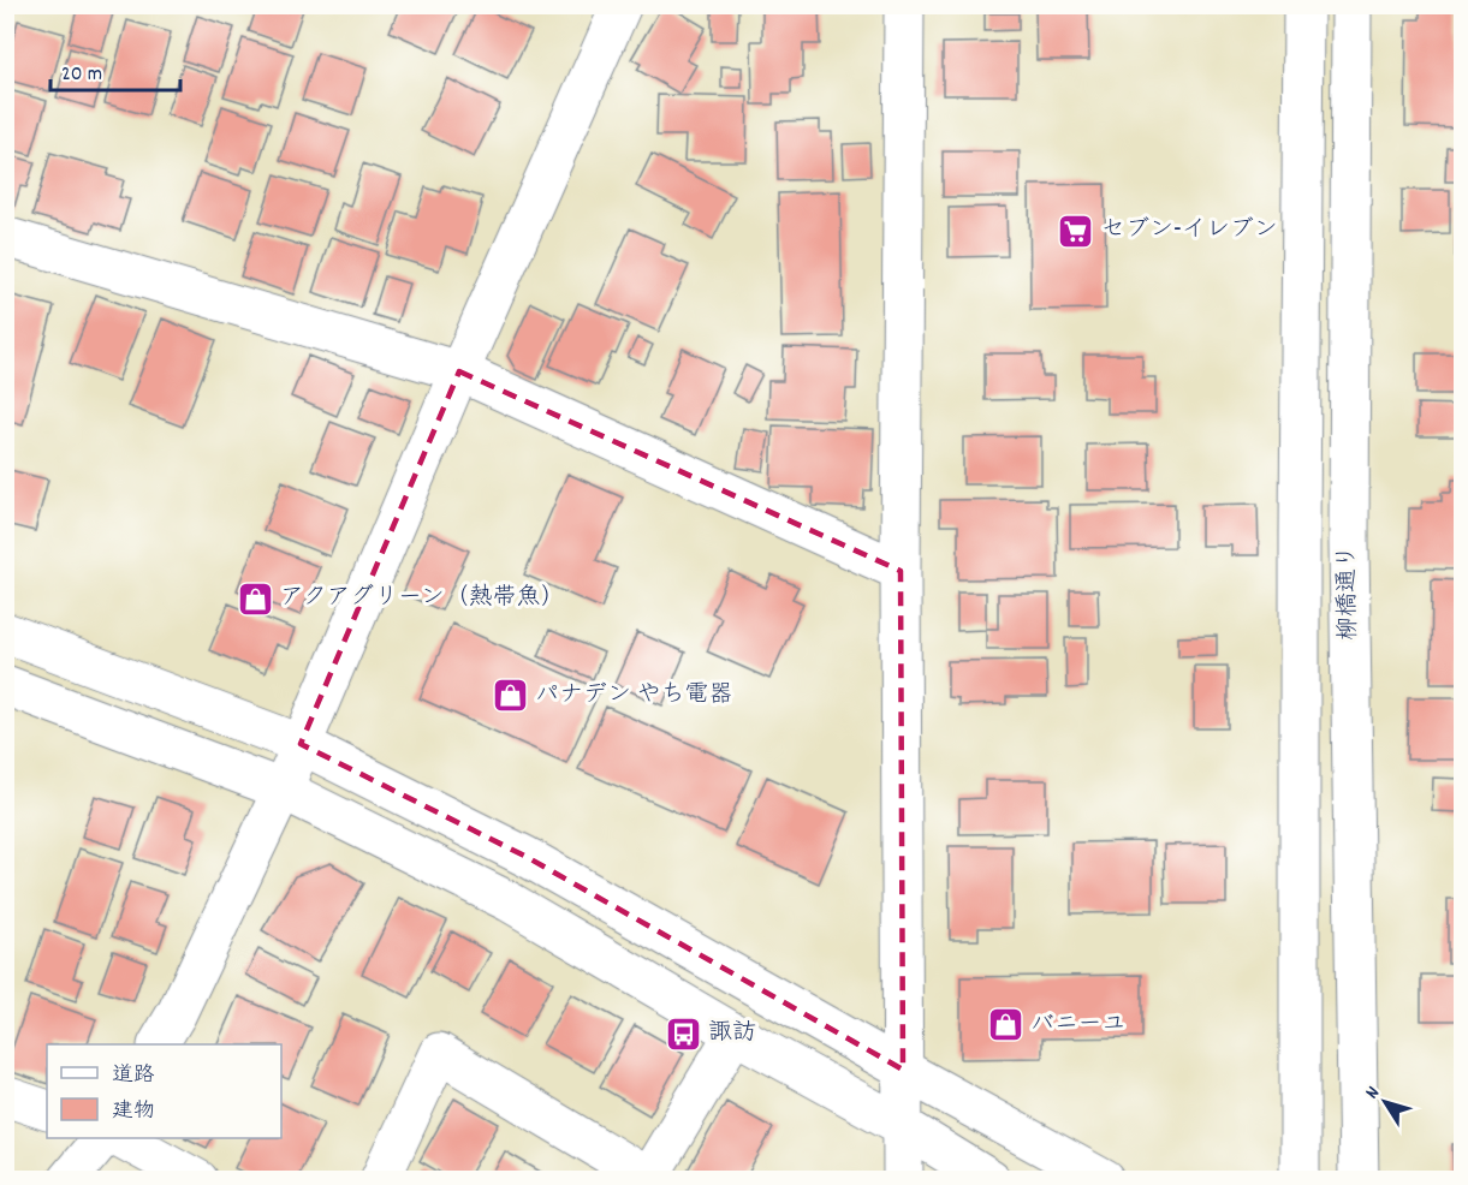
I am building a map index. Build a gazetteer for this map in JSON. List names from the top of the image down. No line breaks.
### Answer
{"streets":{"street":["柳橋通り"]},"places":{"supermarket":["セブン-イレブン"],"shop":["アクアグリーン（熱帯魚）","パナデン やち電器","バニーユ"],"bus stop":["諏訪"]},"legend":["道路","建物"],"scale_bar":"20 m","north":"top left"}
